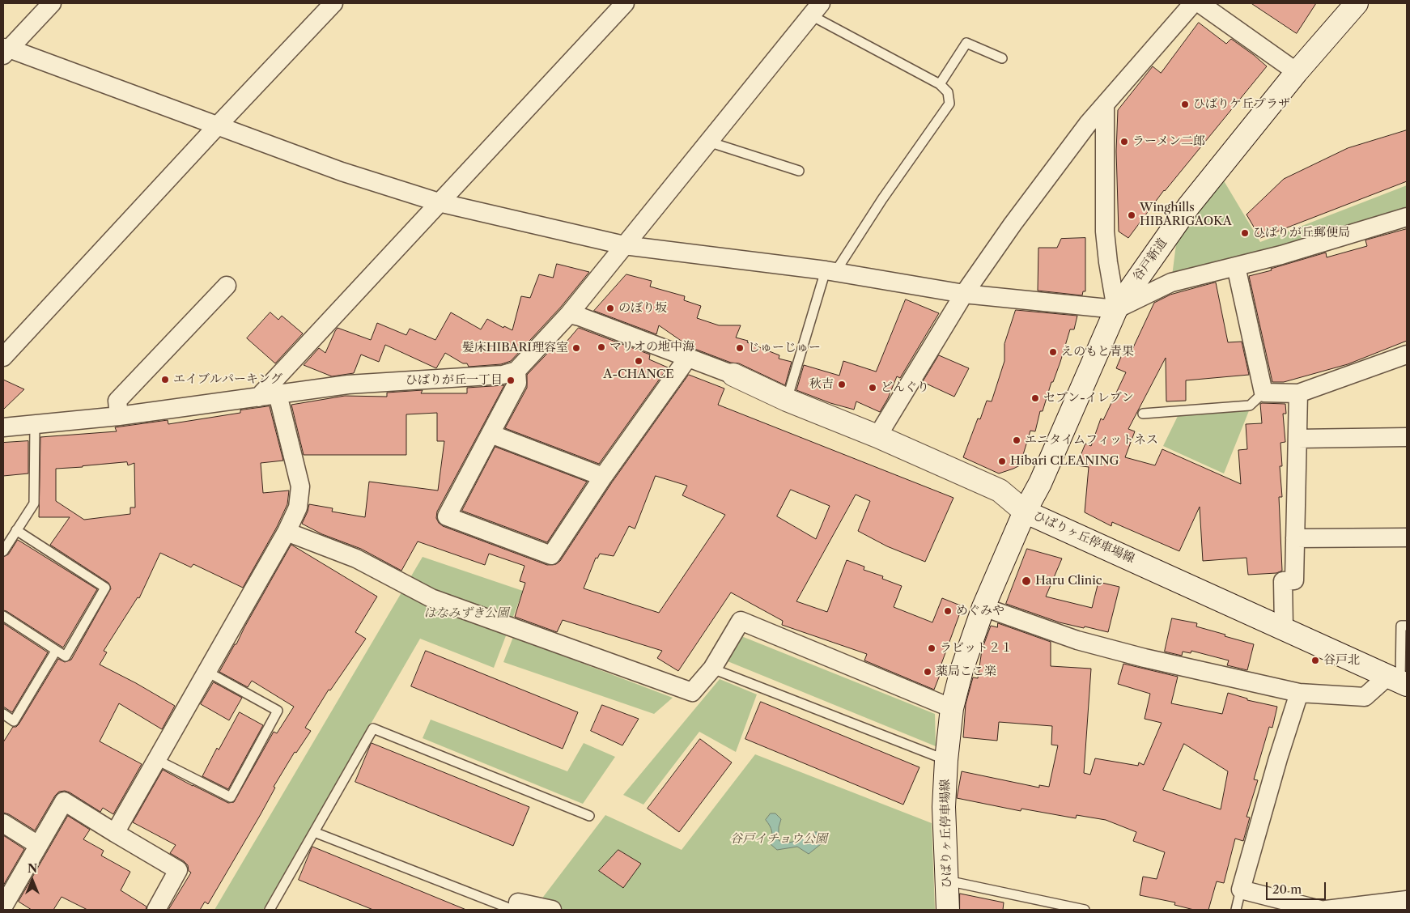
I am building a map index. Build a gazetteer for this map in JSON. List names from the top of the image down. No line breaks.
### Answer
{"streets":{"main road":["谷戸新道","ひばりヶ丘停車場線"]},"crossings":[["谷戸新道","ひばりヶ丘停車場線"]],"parks":["はなみずき公園","谷戸イチョウ公園"],"places":["ひばりケ丘プラザ","ラーメン二郎","Winghills HIBARIGAOKA","ひばりが丘郵便局","のぼり坂","マリオの地中海","髪床HIBARI理容室","じゅーじゅー","えのもと青果","A-CHANCE","エイブルパーキング","ひばりが丘一丁目","秋吉","どんぐり","セブン-イレブン","エニタイムフィットネス","Hibari CLEANING","Haru Clinic","めぐみや","ラビット２１","谷戸北","薬局ここ楽"],"scale_bar":"20 m","north":"top"}
